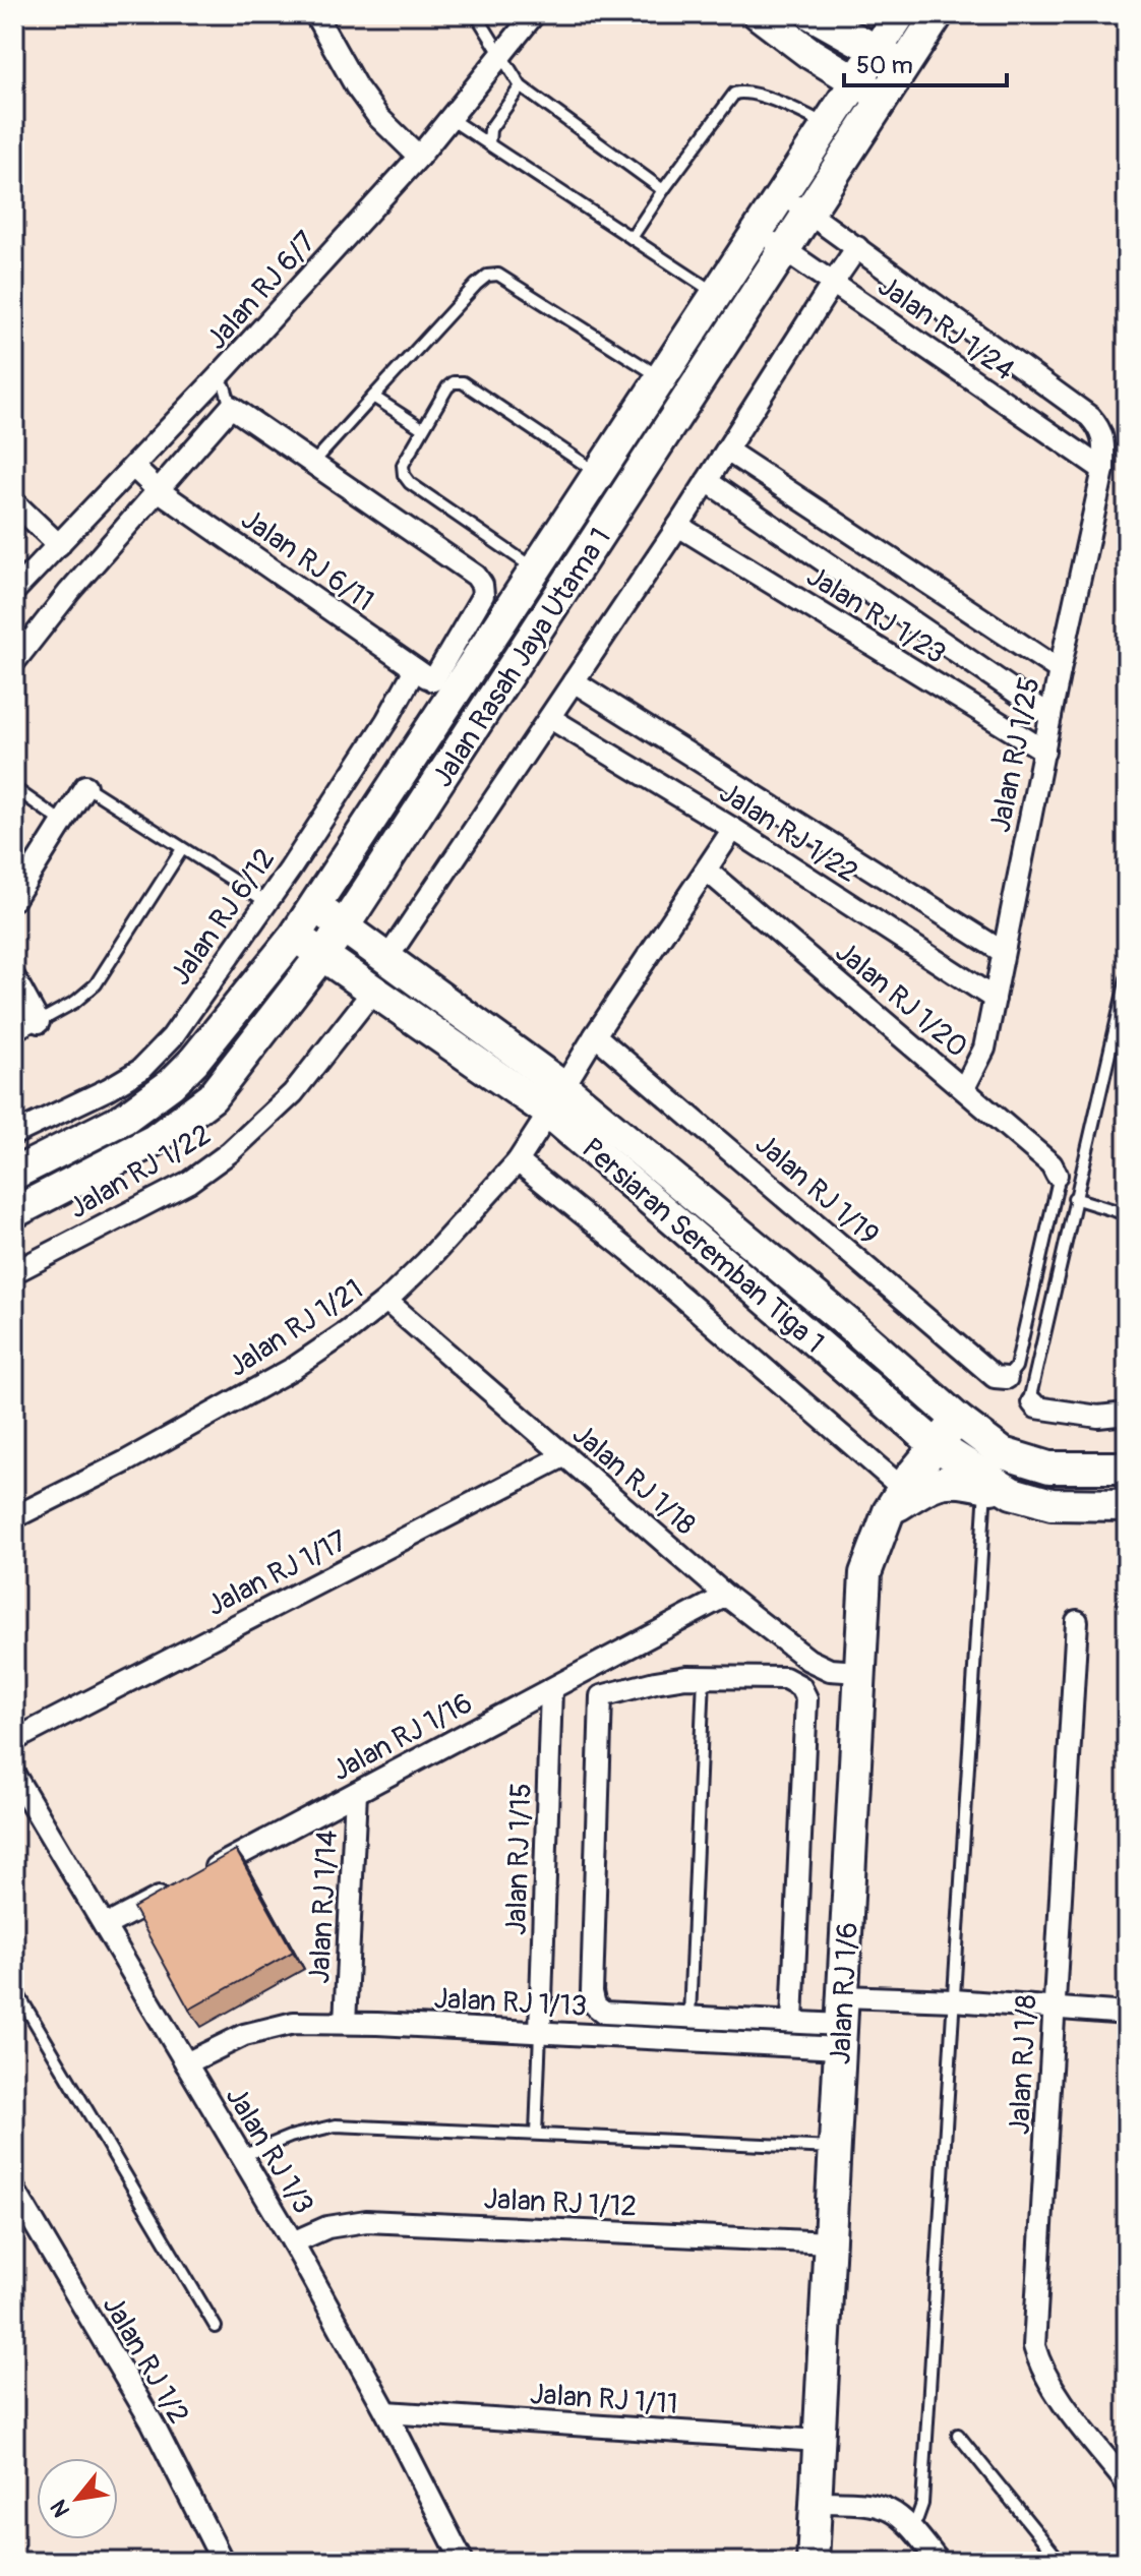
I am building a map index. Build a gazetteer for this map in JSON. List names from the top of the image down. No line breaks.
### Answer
{"streets":{"street":["Jalan RJ 6/7","Jalan RJ 1/24","Jalan RJ 6/11","Jalan RJ 1/23","Jalan Rasah Jaya Utama 1","Jalan RJ 1/25","Jalan RJ 1/22","Jalan RJ 6/12","Jalan RJ 1/20","Jalan RJ 1/19","Persiaran Seremban Tiga 1","Jalan RJ 1/21","Jalan RJ 1/18","Jalan RJ 1/17","Jalan RJ 1/16","Jalan RJ 1/15","Jalan RJ 1/14","Jalan RJ 1/6","Jalan RJ 1/13","Jalan RJ 1/8","Jalan RJ 1/3","Jalan RJ 1/12","Jalan RJ 1/2","Jalan RJ 1/11"]},"crossings":[["Jalan RJ 6/7","Jalan RJ 6/11"],["Jalan RJ 1/24","Jalan Rasah Jaya Utama 1"],["Jalan RJ 1/24","Jalan RJ 1/25"],["Jalan RJ 6/11","Jalan Rasah Jaya Utama 1"],["Jalan RJ 6/11","Jalan RJ 6/12"],["Jalan RJ 1/23","Jalan RJ 1/25"],["Jalan Rasah Jaya Utama 1","Jalan RJ 6/12"],["Jalan Rasah Jaya Utama 1","Persiaran Seremban Tiga 1"],["Jalan RJ 1/25","Jalan RJ 1/22"],["Jalan RJ 1/25","Jalan RJ 1/20"],["Jalan RJ 1/22","Persiaran Seremban Tiga 1"],["Jalan RJ 1/22","Jalan RJ 1/21"],["Jalan RJ 1/20","Jalan RJ 1/21"],["Jalan RJ 1/19","Jalan RJ 1/21"],["Persiaran Seremban Tiga 1","Jalan RJ 1/21"],["Persiaran Seremban Tiga 1","Jalan RJ 1/6"],["Jalan RJ 1/21","Jalan RJ 1/18"],["Jalan RJ 1/18","Jalan RJ 1/17"],["Jalan RJ 1/18","Jalan RJ 1/16"],["Jalan RJ 1/18","Jalan RJ 1/6"],["Jalan RJ 1/16","Jalan RJ 1/15"],["Jalan RJ 1/16","Jalan RJ 1/14"],["Jalan RJ 1/15","Jalan RJ 1/13"],["Jalan RJ 1/14","Jalan RJ 1/13"],["Jalan RJ 1/6","Jalan RJ 1/13"],["Jalan RJ 1/6","Jalan RJ 1/12"],["Jalan RJ 1/6","Jalan RJ 1/11"],["Jalan RJ 1/13","Jalan RJ 1/3"],["Jalan RJ 1/3","Jalan RJ 1/12"],["Jalan RJ 1/3","Jalan RJ 1/11"]],"scale_bar":"50 m","north":"bottom left"}
